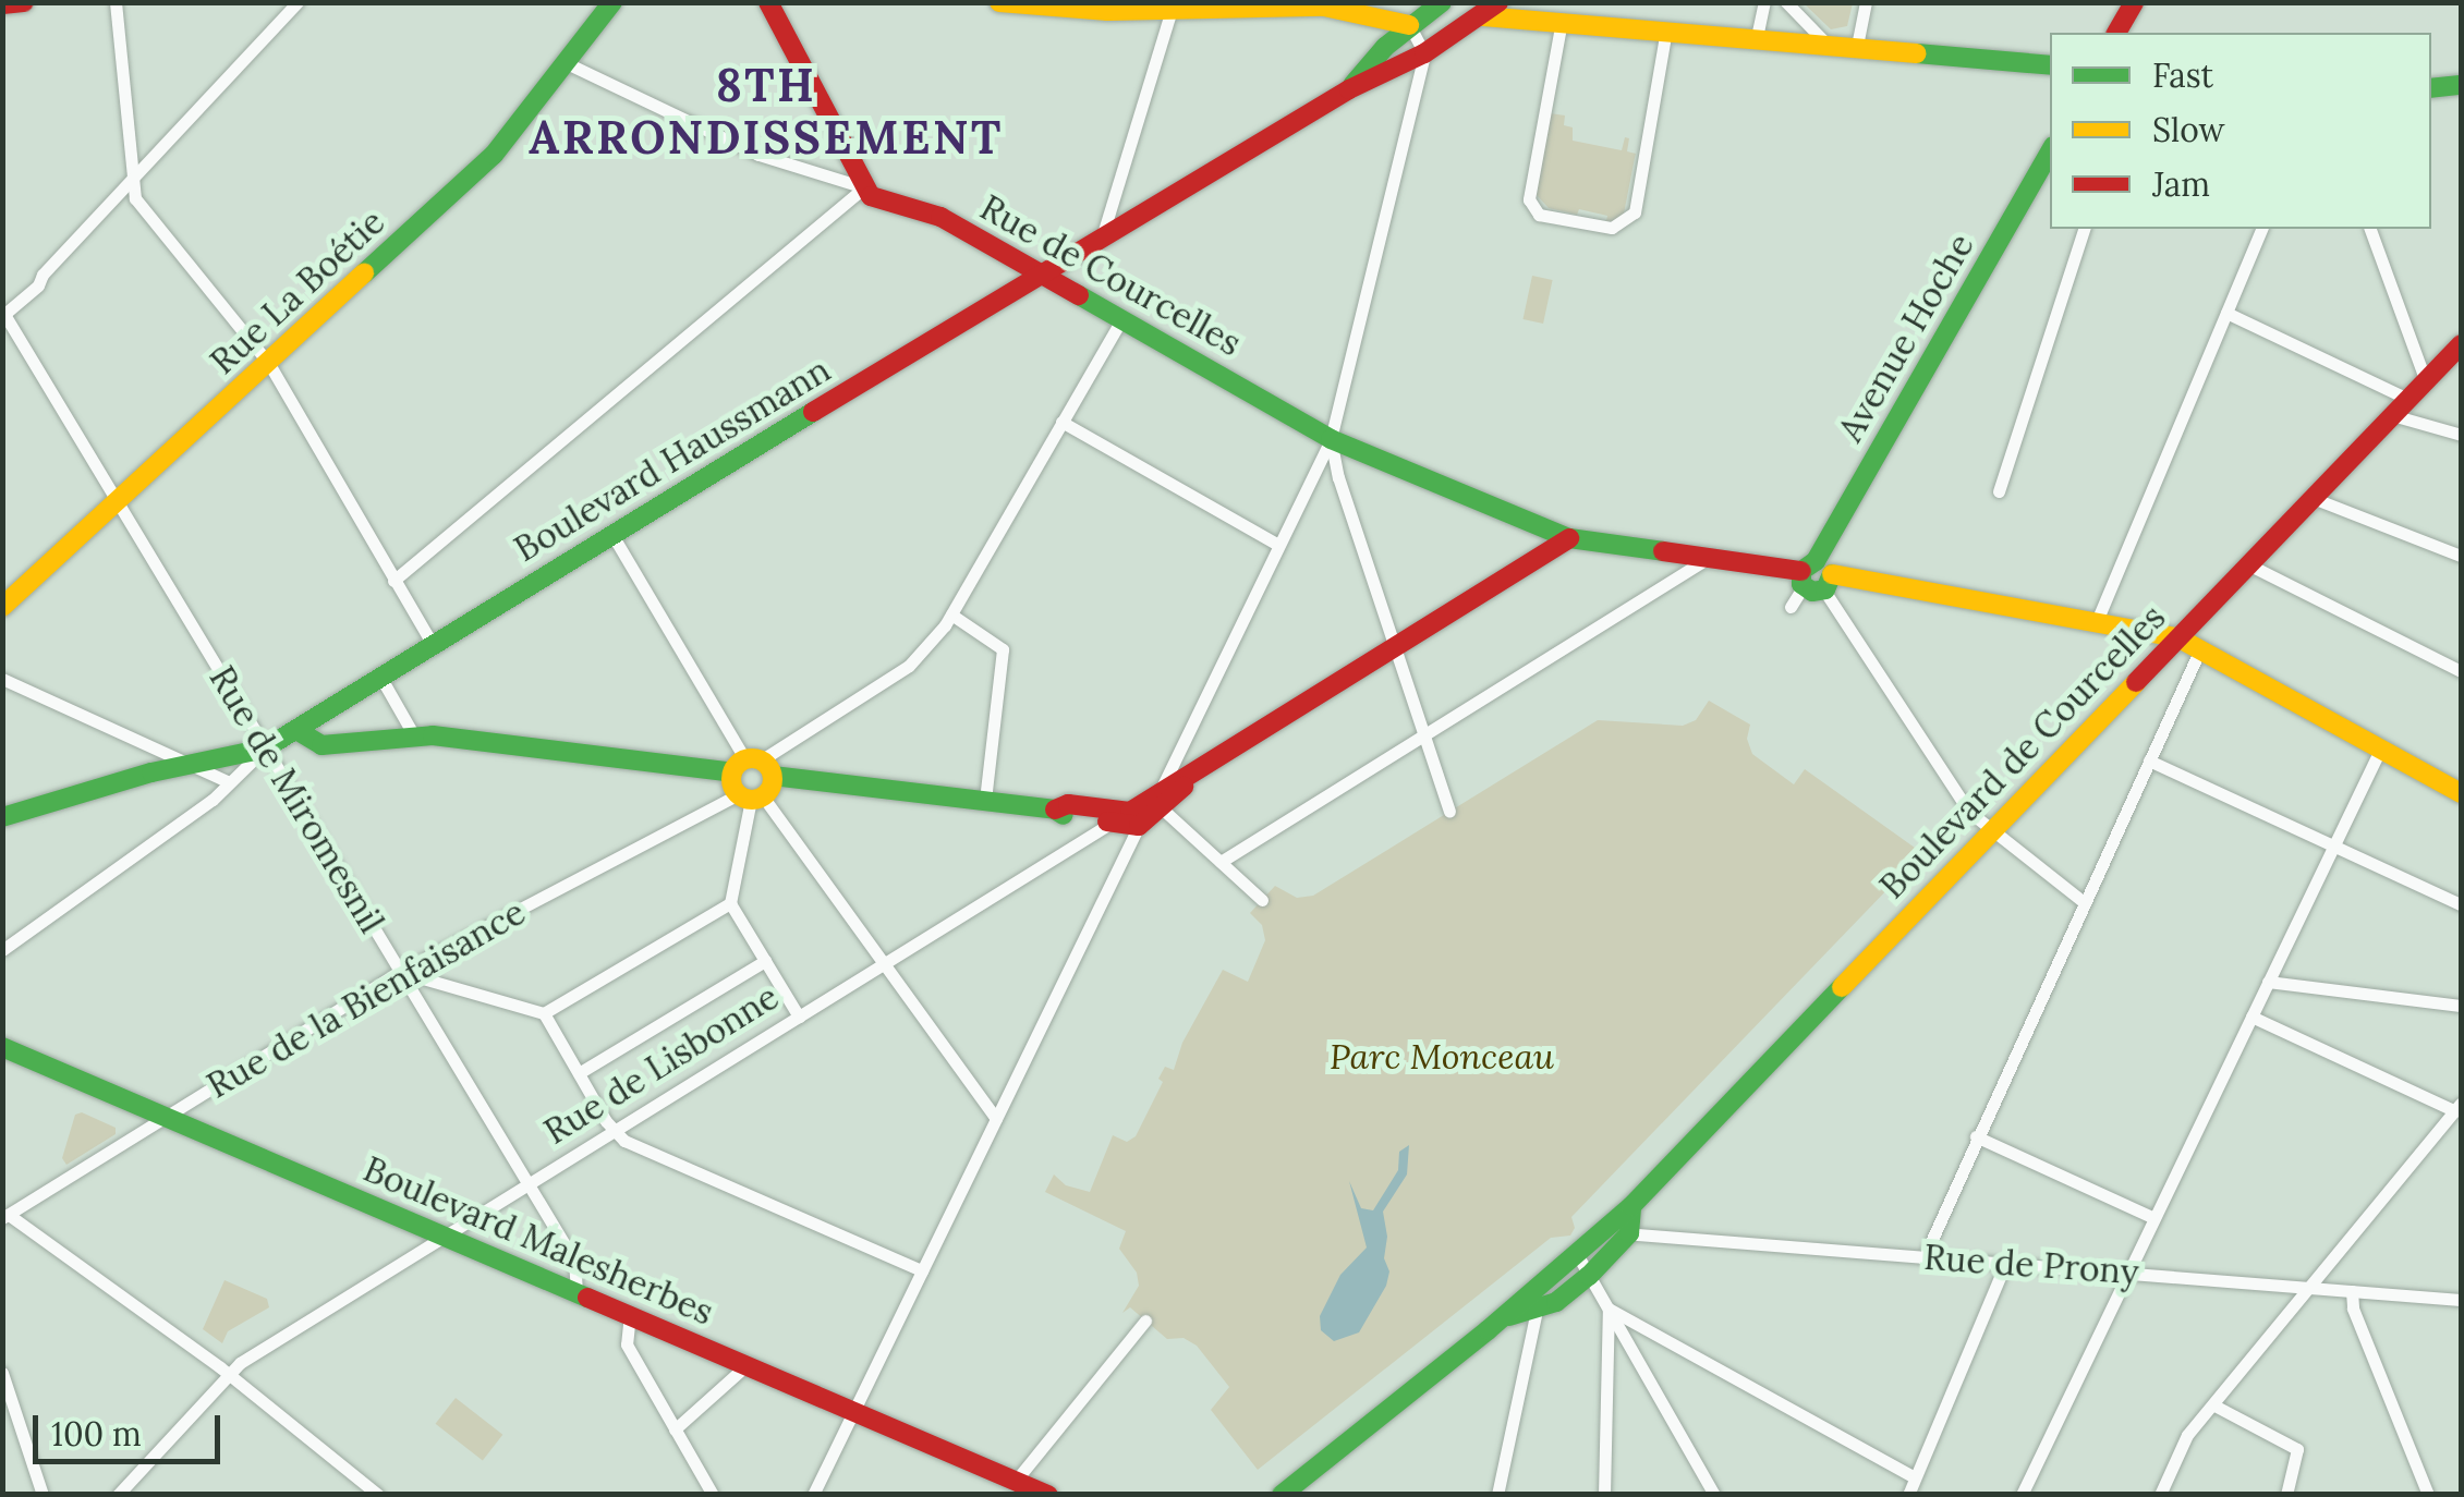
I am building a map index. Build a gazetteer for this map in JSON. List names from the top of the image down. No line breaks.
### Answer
{"streets":{"street":["Rue de Courcelles","Rue La Boétie","Avenue Hoche","Boulevard Haussmann","Boulevard de Courcelles","Rue de Miromesnil","Rue de la Bienfaisance","Rue de Lisbonne","Boulevard Malesherbes","Rue de Prony"]},"crossings":[["Rue de Courcelles","Rue La Boétie"],["Rue de Courcelles","Boulevard Haussmann"],["Rue La Boétie","Rue de Miromesnil"],["Boulevard Haussmann","Rue de Miromesnil"],["Boulevard de Courcelles","Rue de Prony"],["Rue de Miromesnil","Rue de la Bienfaisance"],["Rue de Miromesnil","Rue de Lisbonne"],["Rue de Miromesnil","Boulevard Malesherbes"],["Rue de la Bienfaisance","Boulevard Malesherbes"],["Rue de Lisbonne","Boulevard Malesherbes"]],"districts":["8TH ARRONDISSEMENT"],"parks":["Parc Monceau"],"legend":["Fast","Slow","Jam"],"scale_bar":"100 m"}
